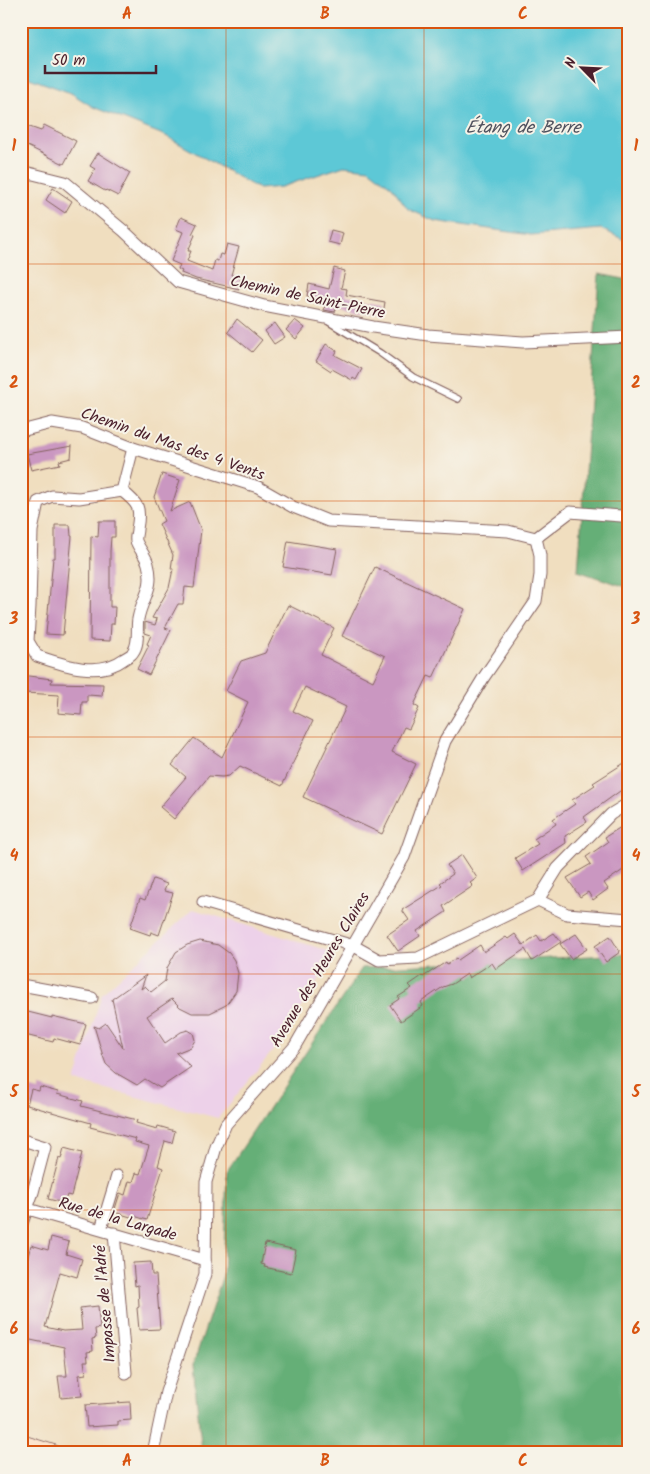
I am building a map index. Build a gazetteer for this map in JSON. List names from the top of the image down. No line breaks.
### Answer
{"streets":{"street":["Chemin de Saint-Pierre","Chemin du Mas des 4 Vents","Avenue des Heures Claires","Rue de la Largade","Impasse de l'Adré"]},"crossings":[["Chemin du Mas des 4 Vents","Avenue des Heures Claires"],["Avenue des Heures Claires","Rue de la Largade"],["Rue de la Largade","Impasse de l'Adré"]],"water":["Étang de Berre"],"scale_bar":"50 m","north":"top left","grid":{"columns":["A","B","C"],"rows":["1","2","3","4","5","6"]}}
